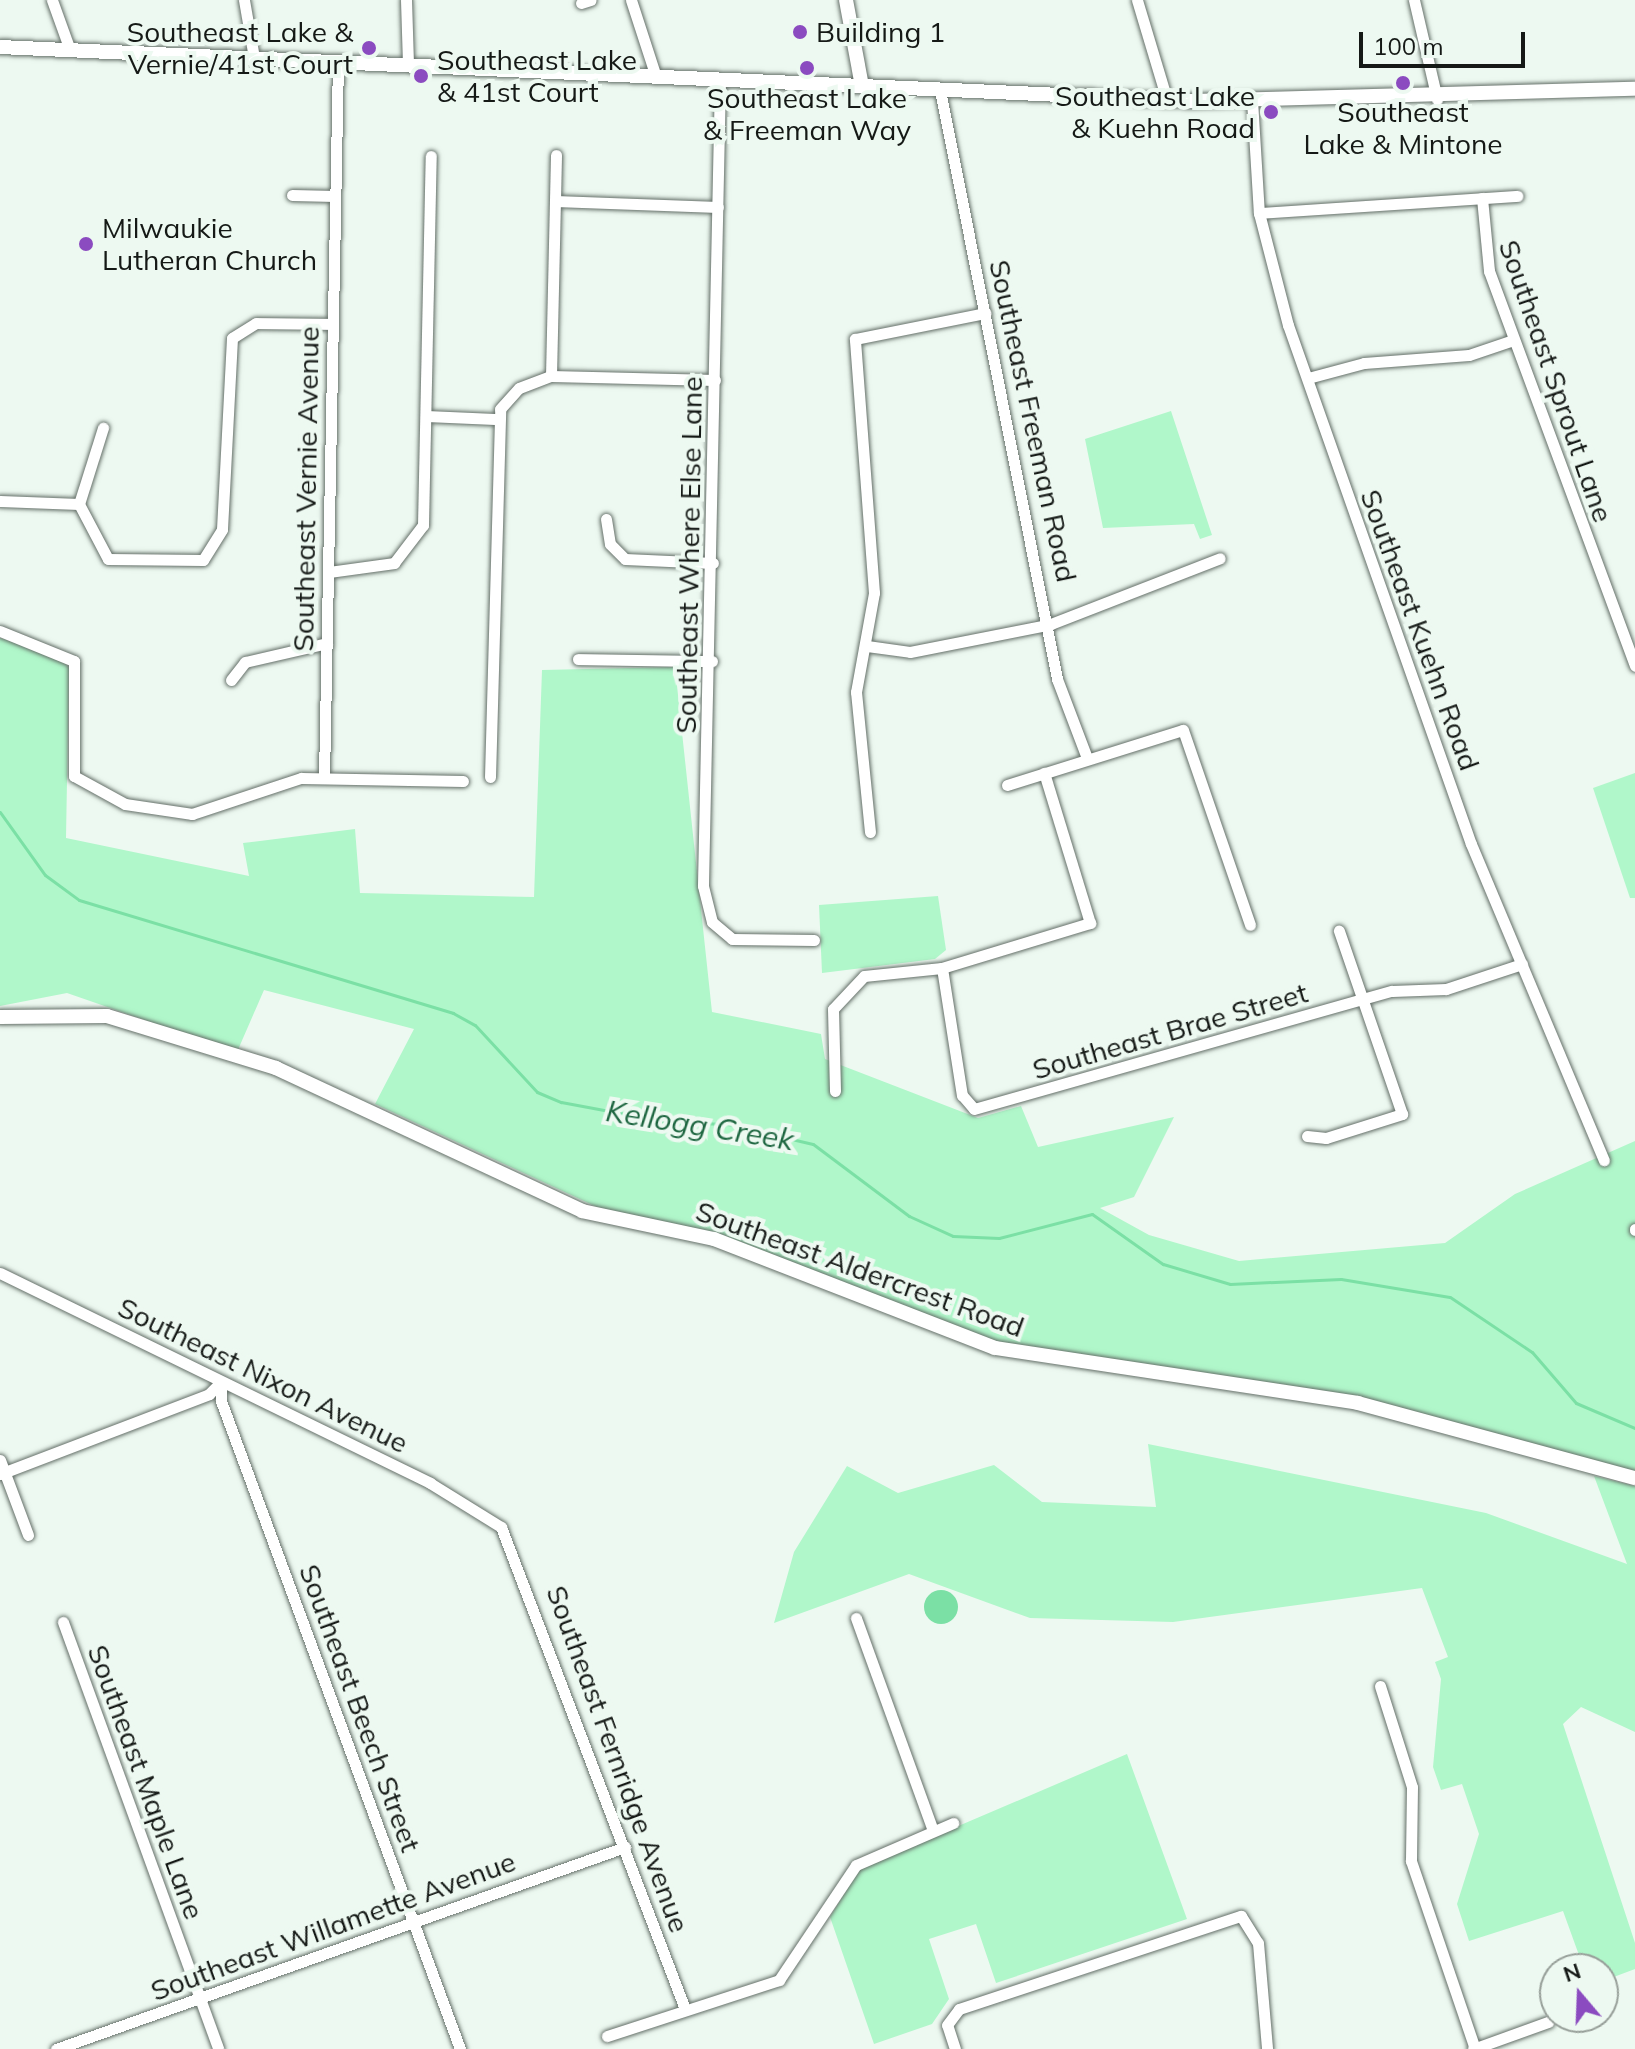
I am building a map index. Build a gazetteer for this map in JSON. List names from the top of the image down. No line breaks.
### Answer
{"streets":{"street":["Southeast Sprout Lane","Southeast Freeman Road","Southeast Vernie Avenue","Southeast Where Else Lane","Southeast Kuehn Road","Southeast Brae Street","Southeast Aldercrest Road","Southeast Nixon Avenue","Southeast Beech Street","Southeast Fernridge Avenue","Southeast Maple Lane","Southeast Willamette Avenue"]},"crossings":[["Southeast Kuehn Road","Southeast Brae Street"],["Southeast Nixon Avenue","Southeast Beech Street"],["Southeast Nixon Avenue","Southeast Fernridge Avenue"],["Southeast Beech Street","Southeast Willamette Avenue"],["Southeast Fernridge Avenue","Southeast Willamette Avenue"],["Southeast Maple Lane","Southeast Willamette Avenue"]],"water":["Kellogg Creek"],"places":["Building 1","Southeast Lake & Vernie/41st Court","Southeast Lake & Freeman Way","Southeast Lake & 41st Court","Southeast Lake & Mintone","Southeast Lake & Kuehn Road","Milwaukie Lutheran Church"],"scale_bar":"100 m","north":"top"}
